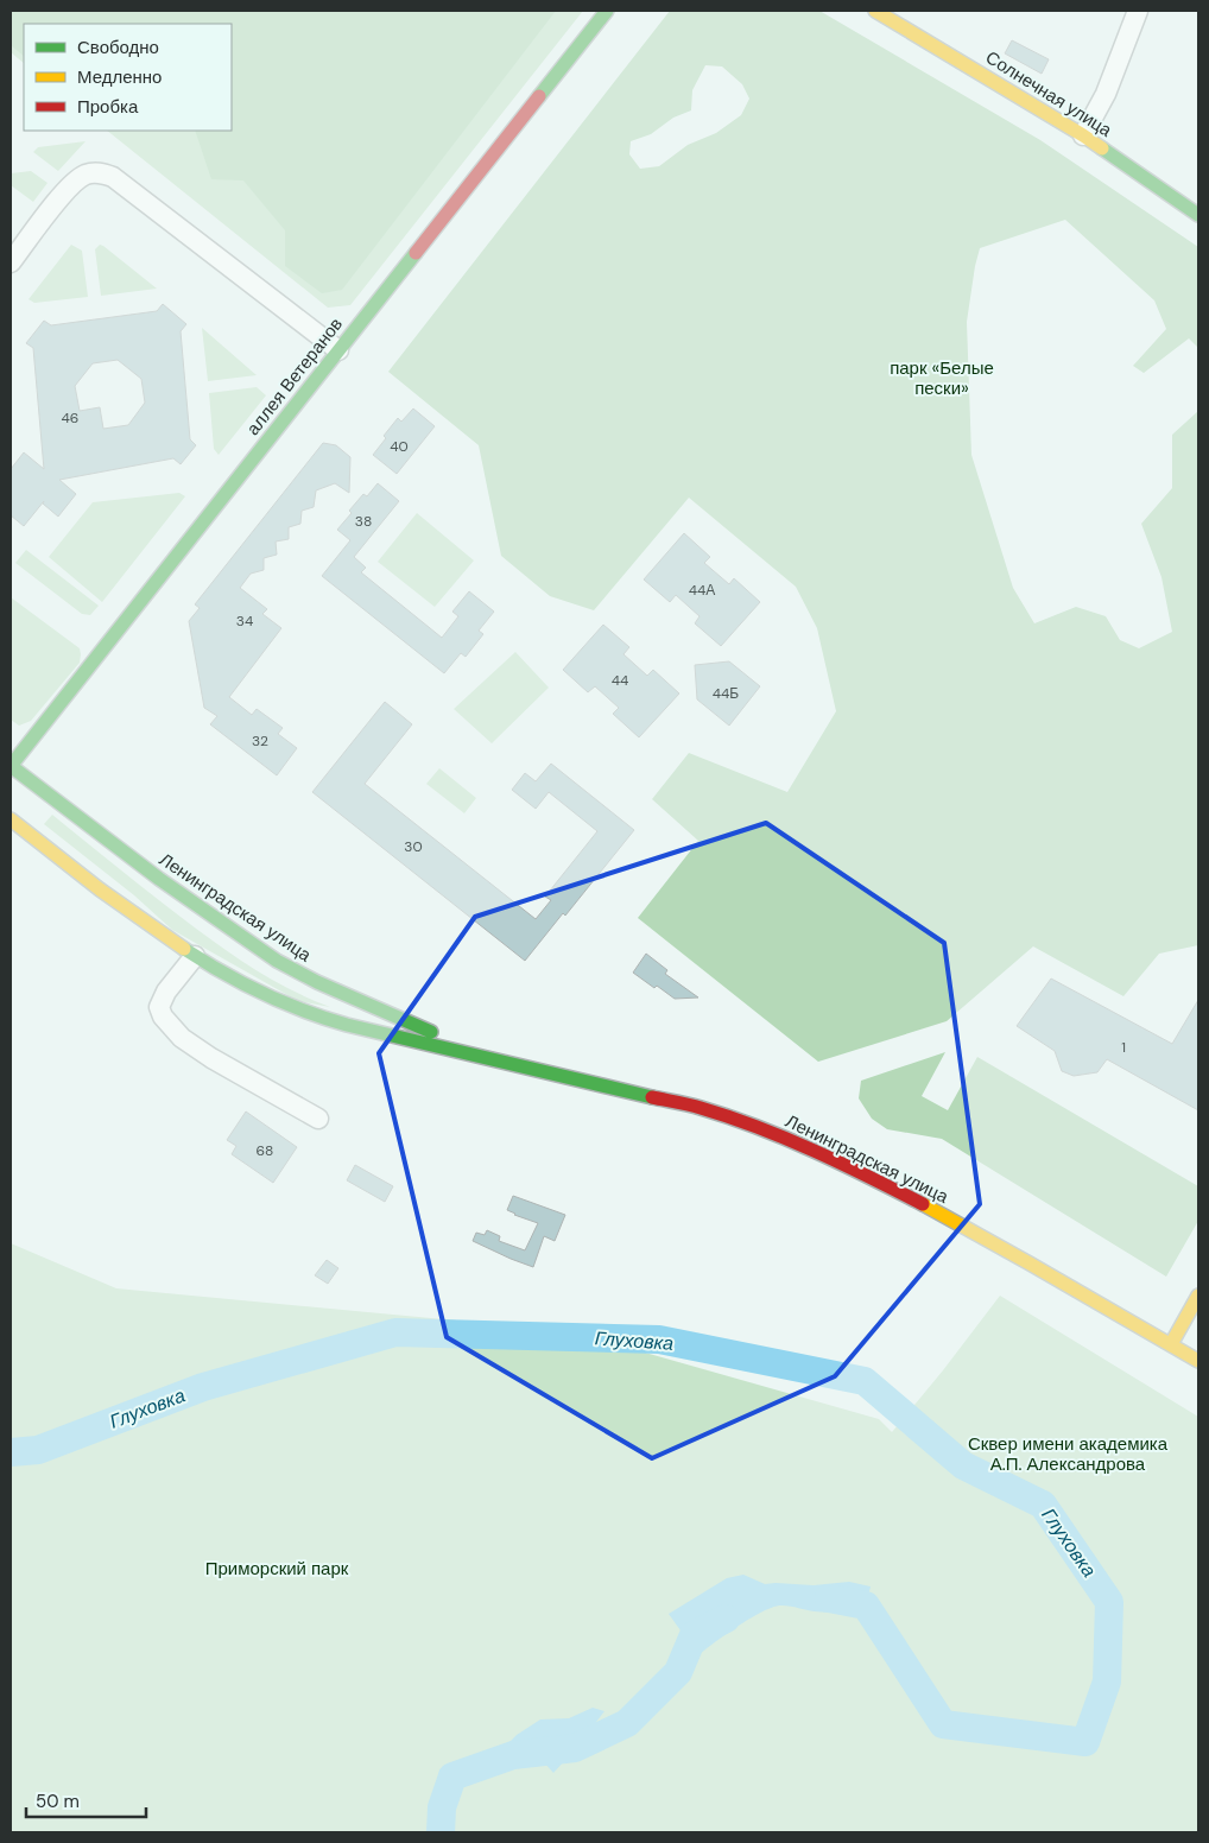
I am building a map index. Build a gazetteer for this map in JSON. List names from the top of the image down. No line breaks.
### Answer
{"streets":{"main road":["Солнечная улица","аллея Ветеранов","Ленинградская улица"]},"crossings":[["аллея Ветеранов","Ленинградская улица"]],"water":["Глуховка"],"parks":["парк «Белые пески»","Сквер имени академика А.П. Александрова","Приморский парк"],"house_numbers":["46","40","38","44А","34","44","44Б","32","30","1","68"],"legend":["Свободно","Медленно","Пробка"],"scale_bar":"50 m"}
